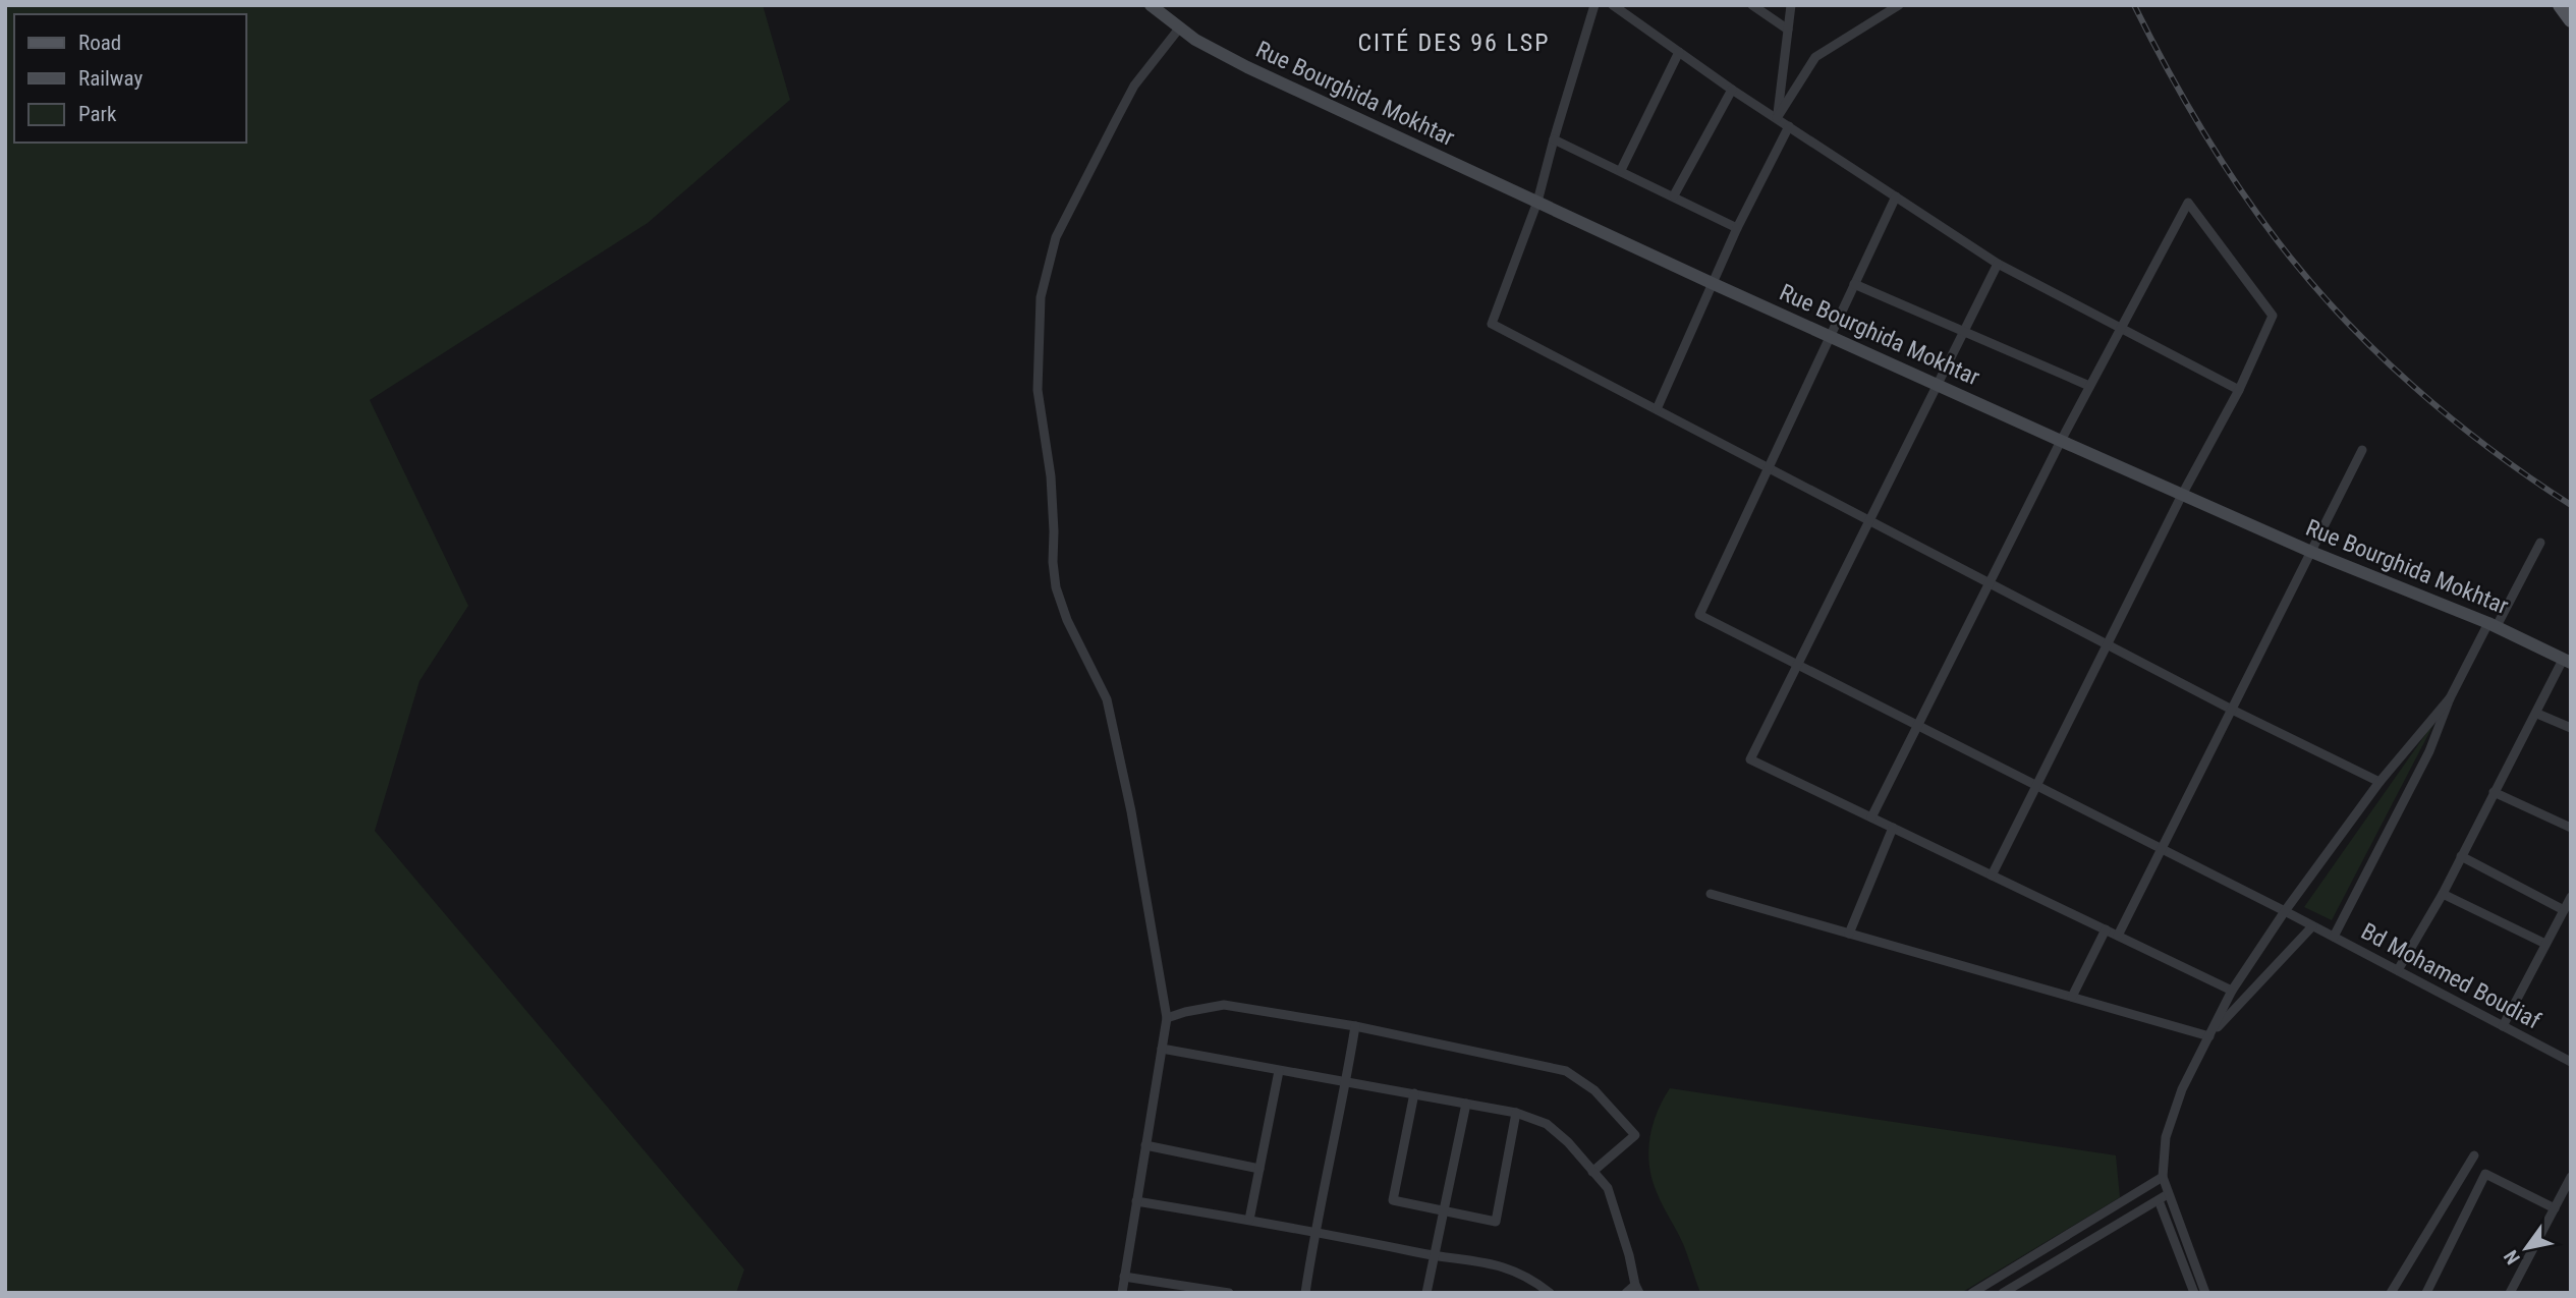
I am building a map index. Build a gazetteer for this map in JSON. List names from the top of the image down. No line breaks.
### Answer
{"streets":{"main road":["Rue Bourghida Mokhtar"],"street":["Bd Mohamed Boudiaf"]},"districts":["CITÉ DES 96 LSP"],"legend":["Road","Railway","Park"],"north":"bottom left"}
